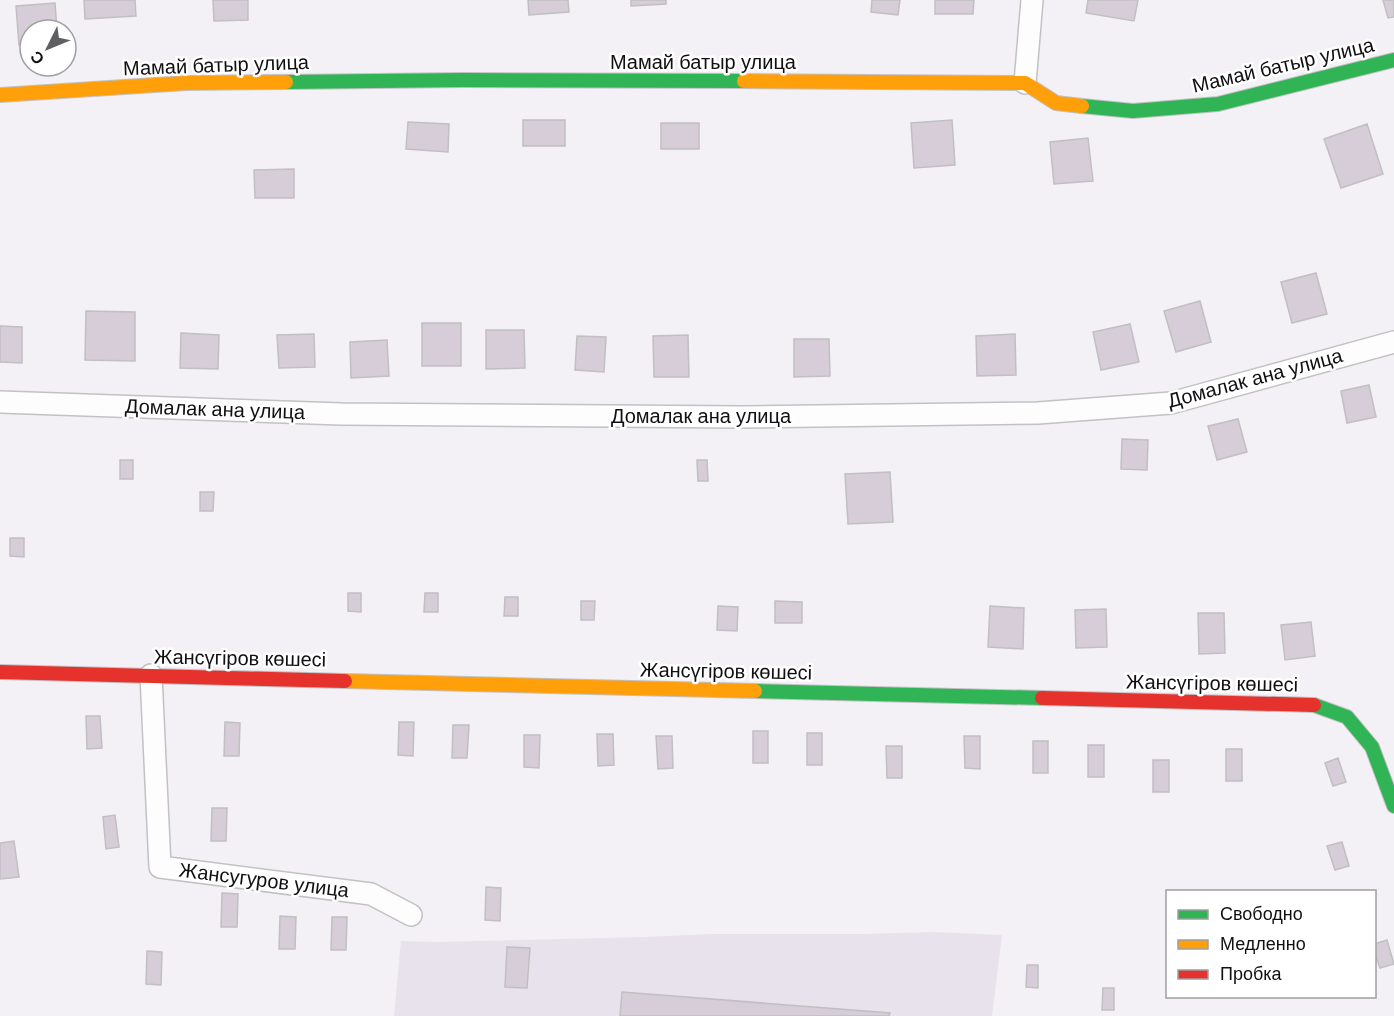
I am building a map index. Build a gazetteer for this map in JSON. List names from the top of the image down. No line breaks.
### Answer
{"streets":{"street":["Мамай батыр улица","Домалак ана улица","Жансүгіров көшесі","Жансугуров улица"]},"crossings":[["Жансүгіров көшесі","Жансугуров улица"]],"legend":["Свободно","Медленно","Пробка"],"north":"bottom left"}
